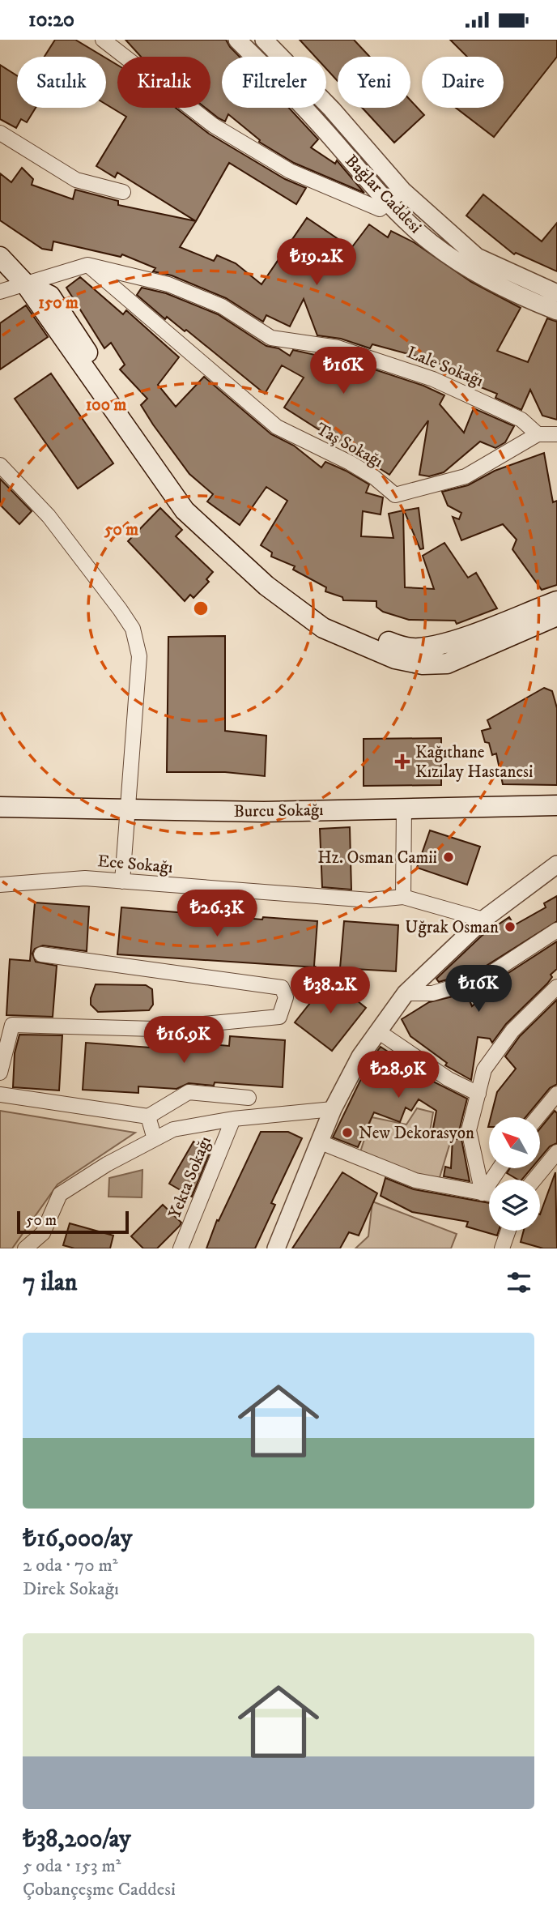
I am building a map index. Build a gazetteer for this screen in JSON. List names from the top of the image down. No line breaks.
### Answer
{"streets":{"main road":["Burcu Sokağı"],"street":["Bağlar Caddesi","Lale Sokağı","Taş Sokağı","Ece Sokağı","Yekta Sokağı"]},"crossings":[["Lale Sokağı","Taş Sokağı"]],"places":{"health":["Kağıthane Kızılay Hastanesi"],"other":["Hz. Osman Camii","Uğrak Osman","New Dekorasyon"]},"scale_bar":"50 m","north":"top left","page":{"status":"10:20","chip":["Satılık","Kiralık","Filtreler","Yeni","Daire"],"price":["₺19.2K","₺16K","₺26.3K","₺16K","₺38.2K","₺16.9K","₺28.9K"],"scale":"50 m","heading":"7 ilan","list":[{"name":"₺16,000/ay","note":"2 oda · 70 m² · Direk Sokağı"},{"name":"₺38,200/ay","note":"5 oda · 153 m² · Çobançeşme Caddesi"}]},"rings":["150 m","100 m","50 m"]}
